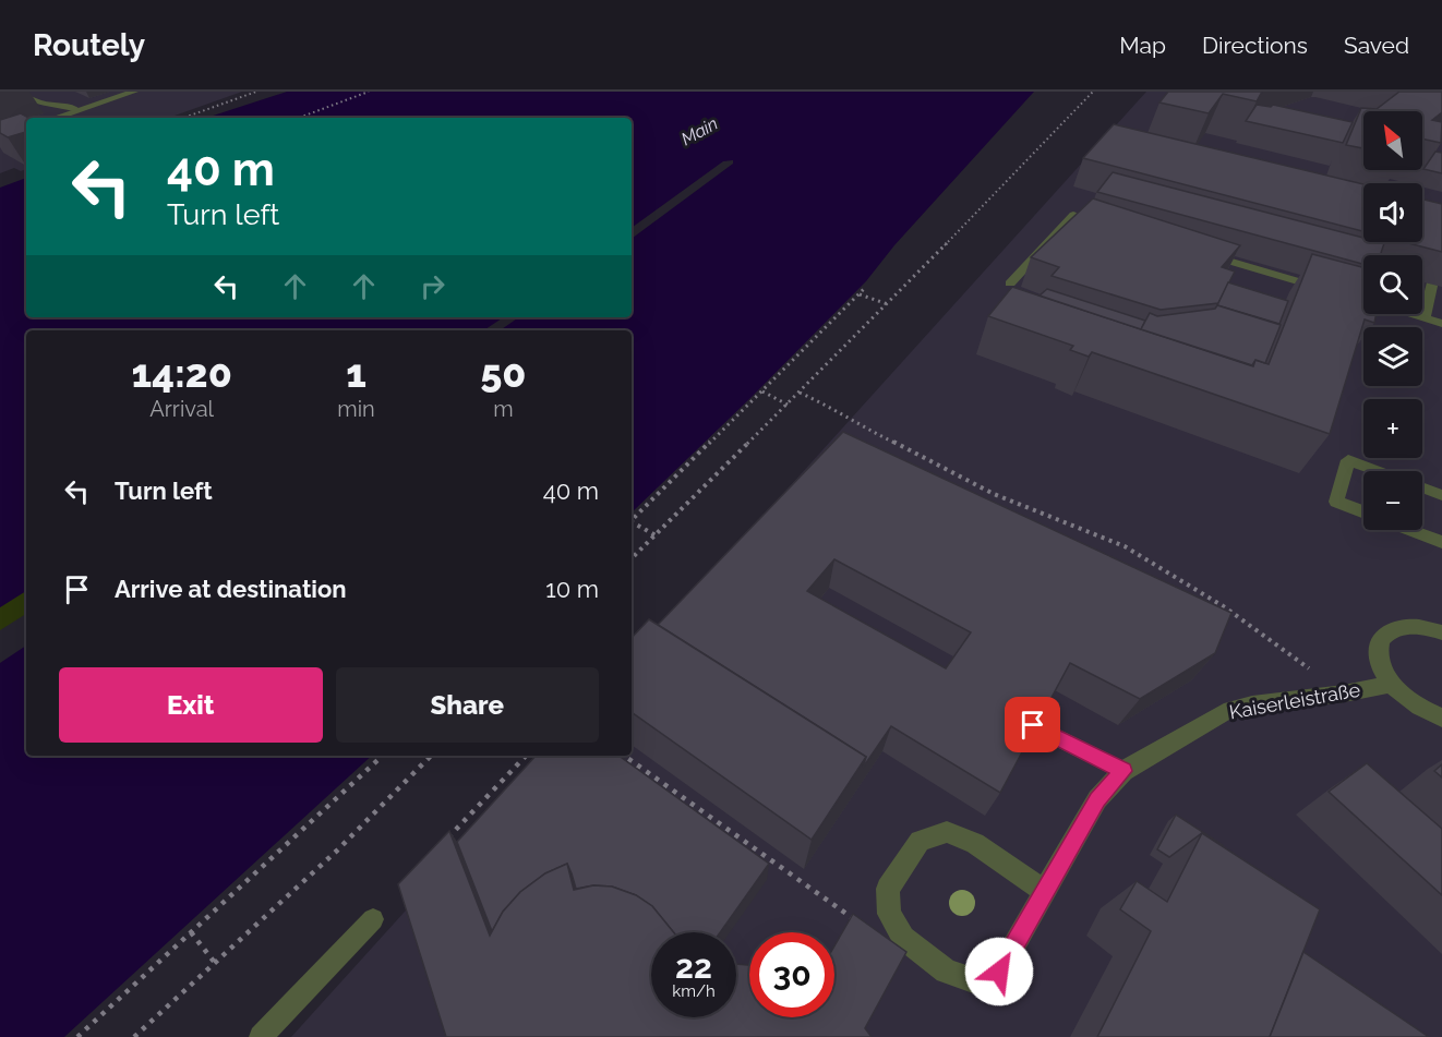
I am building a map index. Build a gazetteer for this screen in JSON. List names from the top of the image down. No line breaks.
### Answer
{"streets":{"street":["Kaiserleistraße"]},"water":["Main"],"north":"top left","page":{"header":"Routely","nav":["Map","Directions","Saved"],"map_buttons":["+","−"],"turn":["40 m","Turn left"],"eta":["14:20","Arrival","1","min","50","m"],"list":[{"name":"Turn left","value":"40 m"},{"name":"Arrive at destination","value":"10 m"}],"buttons":["Exit","Share"],"speed":"22 km/h","limit":"30"}}
